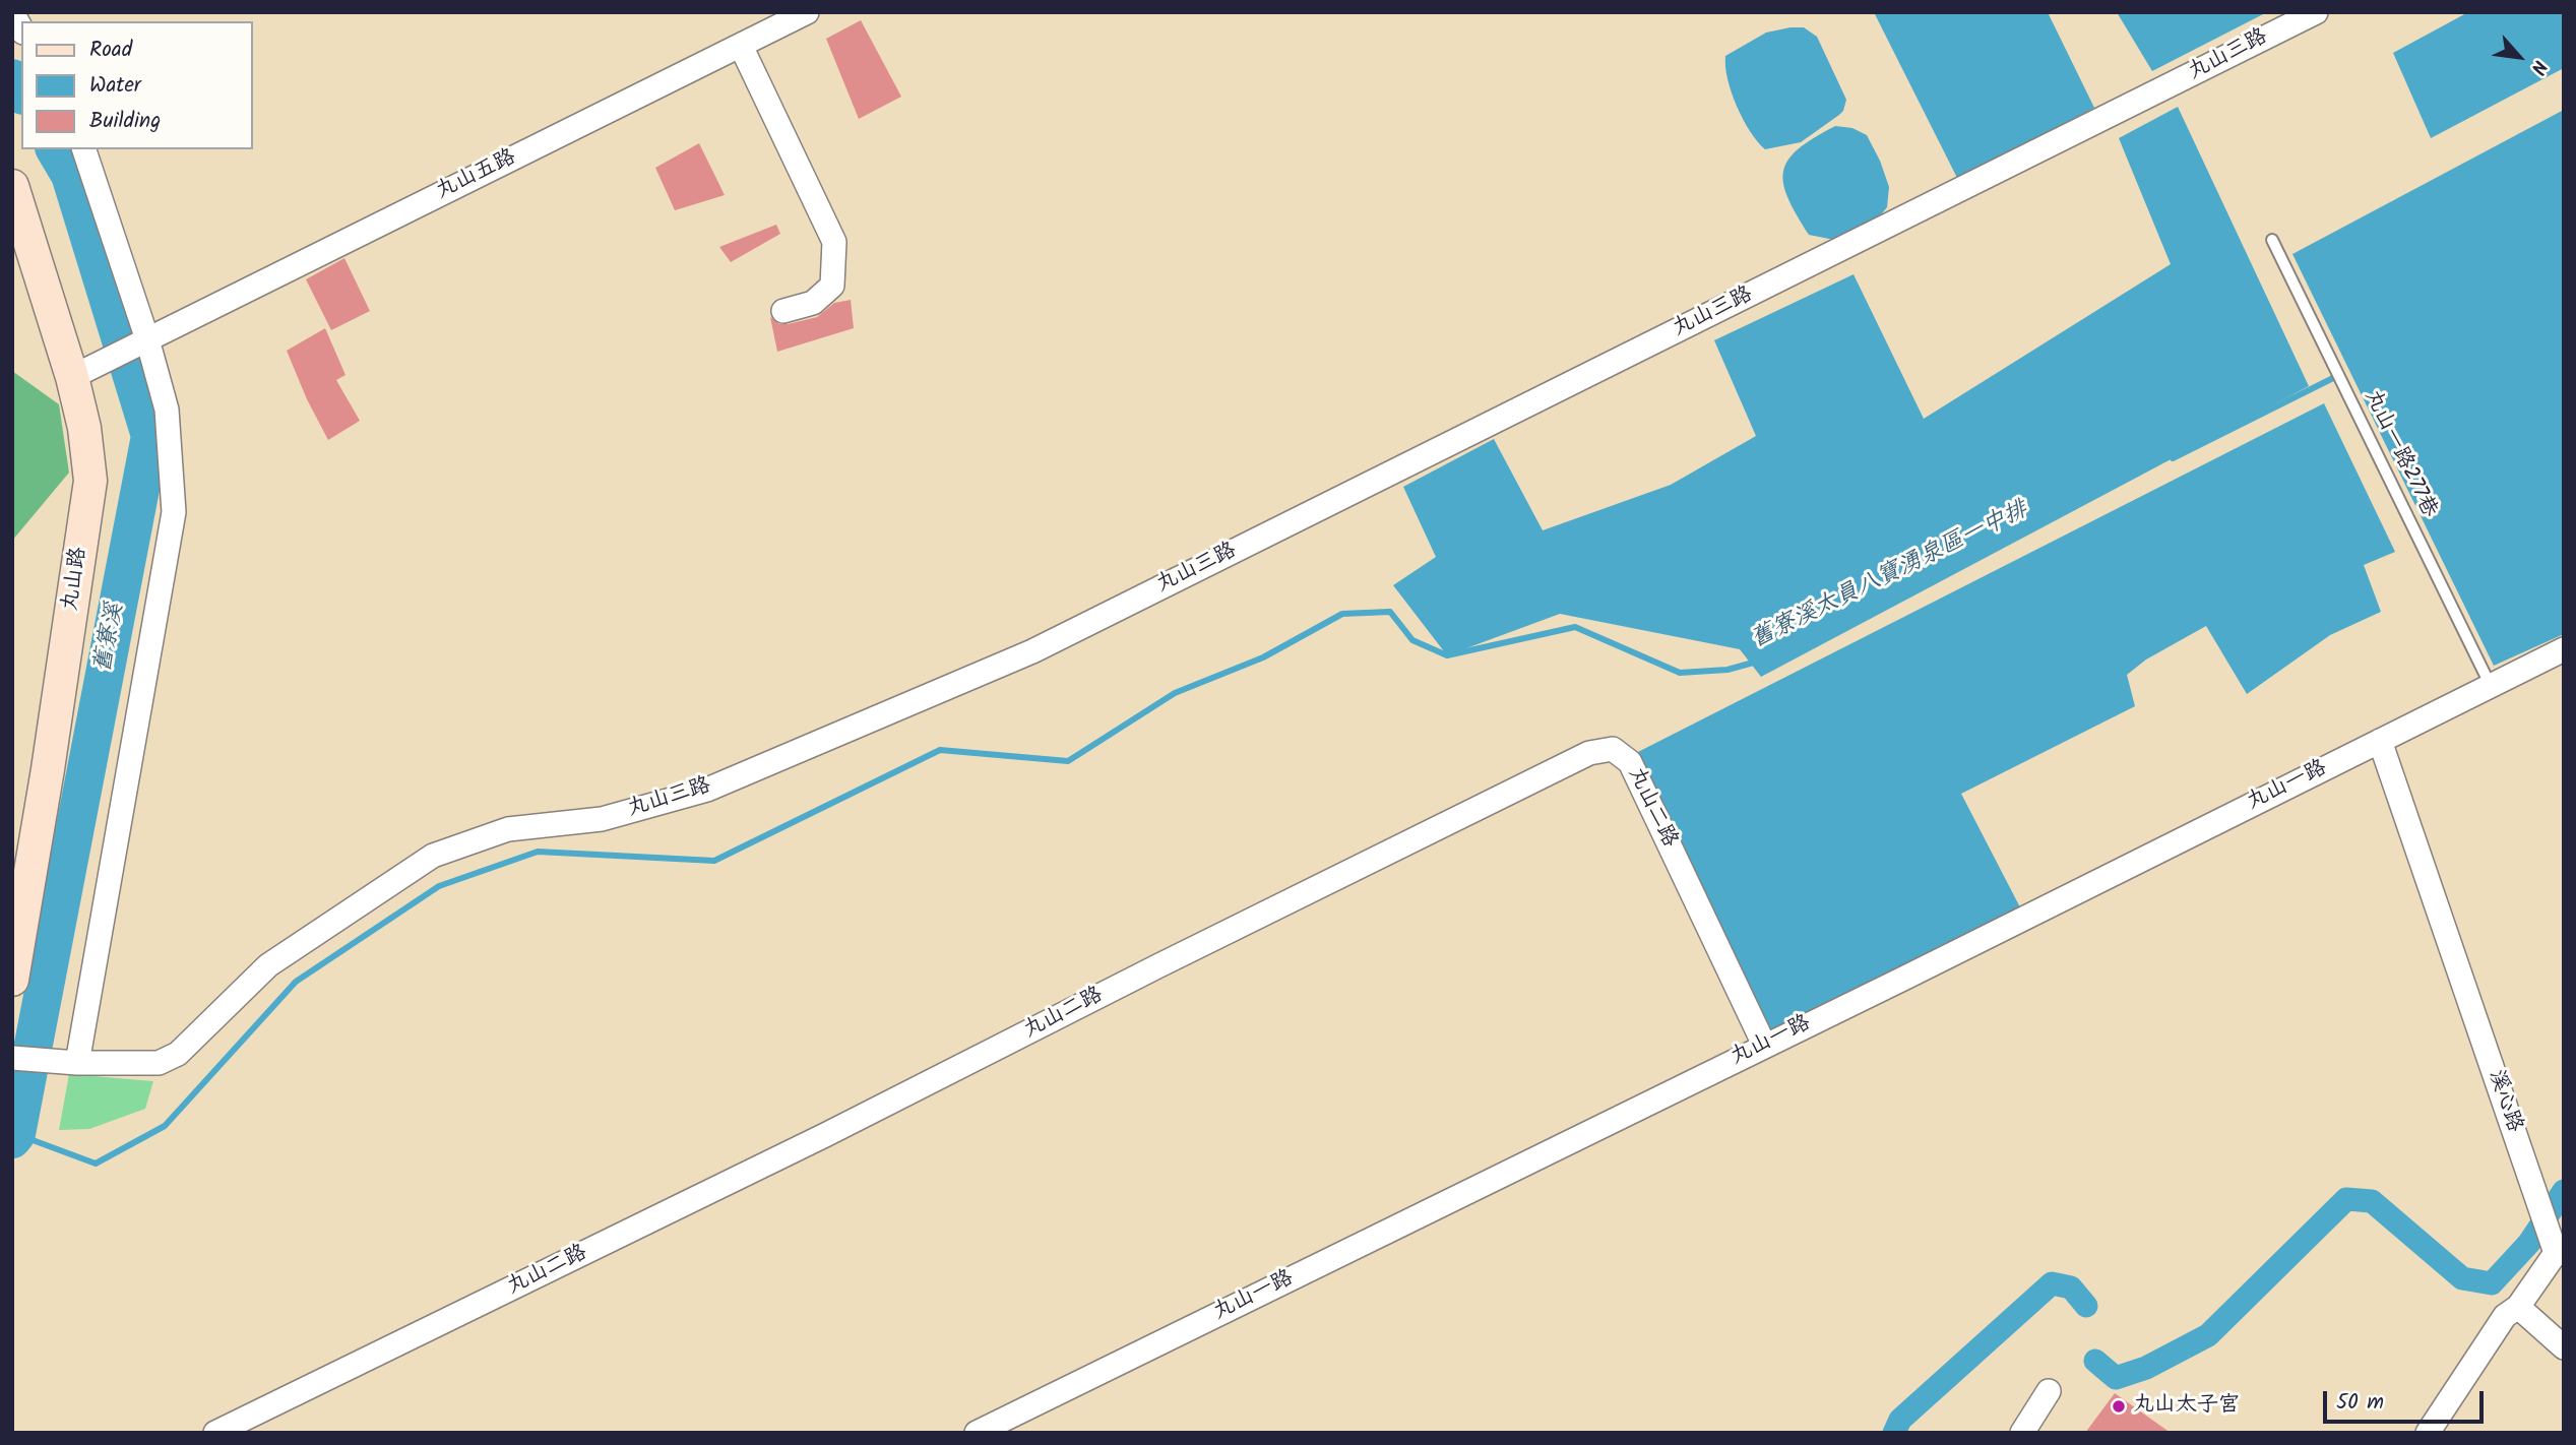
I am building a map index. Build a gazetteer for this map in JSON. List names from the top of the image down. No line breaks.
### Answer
{"streets":{"street":["丸山三路","丸山五路","丸山路","丸山一路","丸山二路","溪心路"],"lane":["丸山一路277巷"]},"crossings":[["丸山五路","丸山路"],["丸山一路277巷","丸山一路"],["丸山一路","丸山二路"],["丸山一路","溪心路"]],"water":["舊寮溪太員八寶湧泉區一中排","舊寮溪"],"places":["丸山太子宮"],"legend":["Road","Water","Building"],"scale_bar":"50 m","north":"bottom right"}
